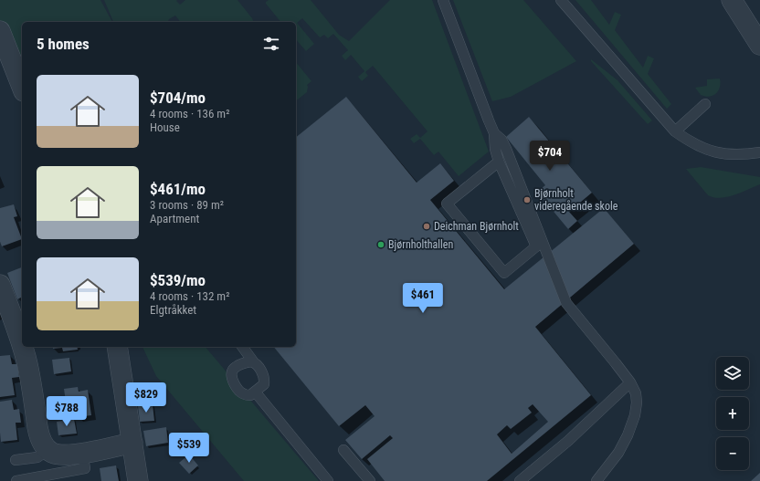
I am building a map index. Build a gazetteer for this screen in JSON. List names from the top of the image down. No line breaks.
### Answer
{"places":["Bjørnholt videregående skole","Deichman Bjørnholt","Bjørnholthallen"],"page":{"heading":"5 homes","list":[{"name":"$704/mo","note":"4 rooms · 136 m² · House"},{"name":"$461/mo","note":"3 rooms · 89 m² · Apartment"},{"name":"$539/mo","note":"4 rooms · 132 m² · Elgtråkket"}],"price":["$704","$461","$829","$788","$539"],"map_buttons":["+","−"]}}
